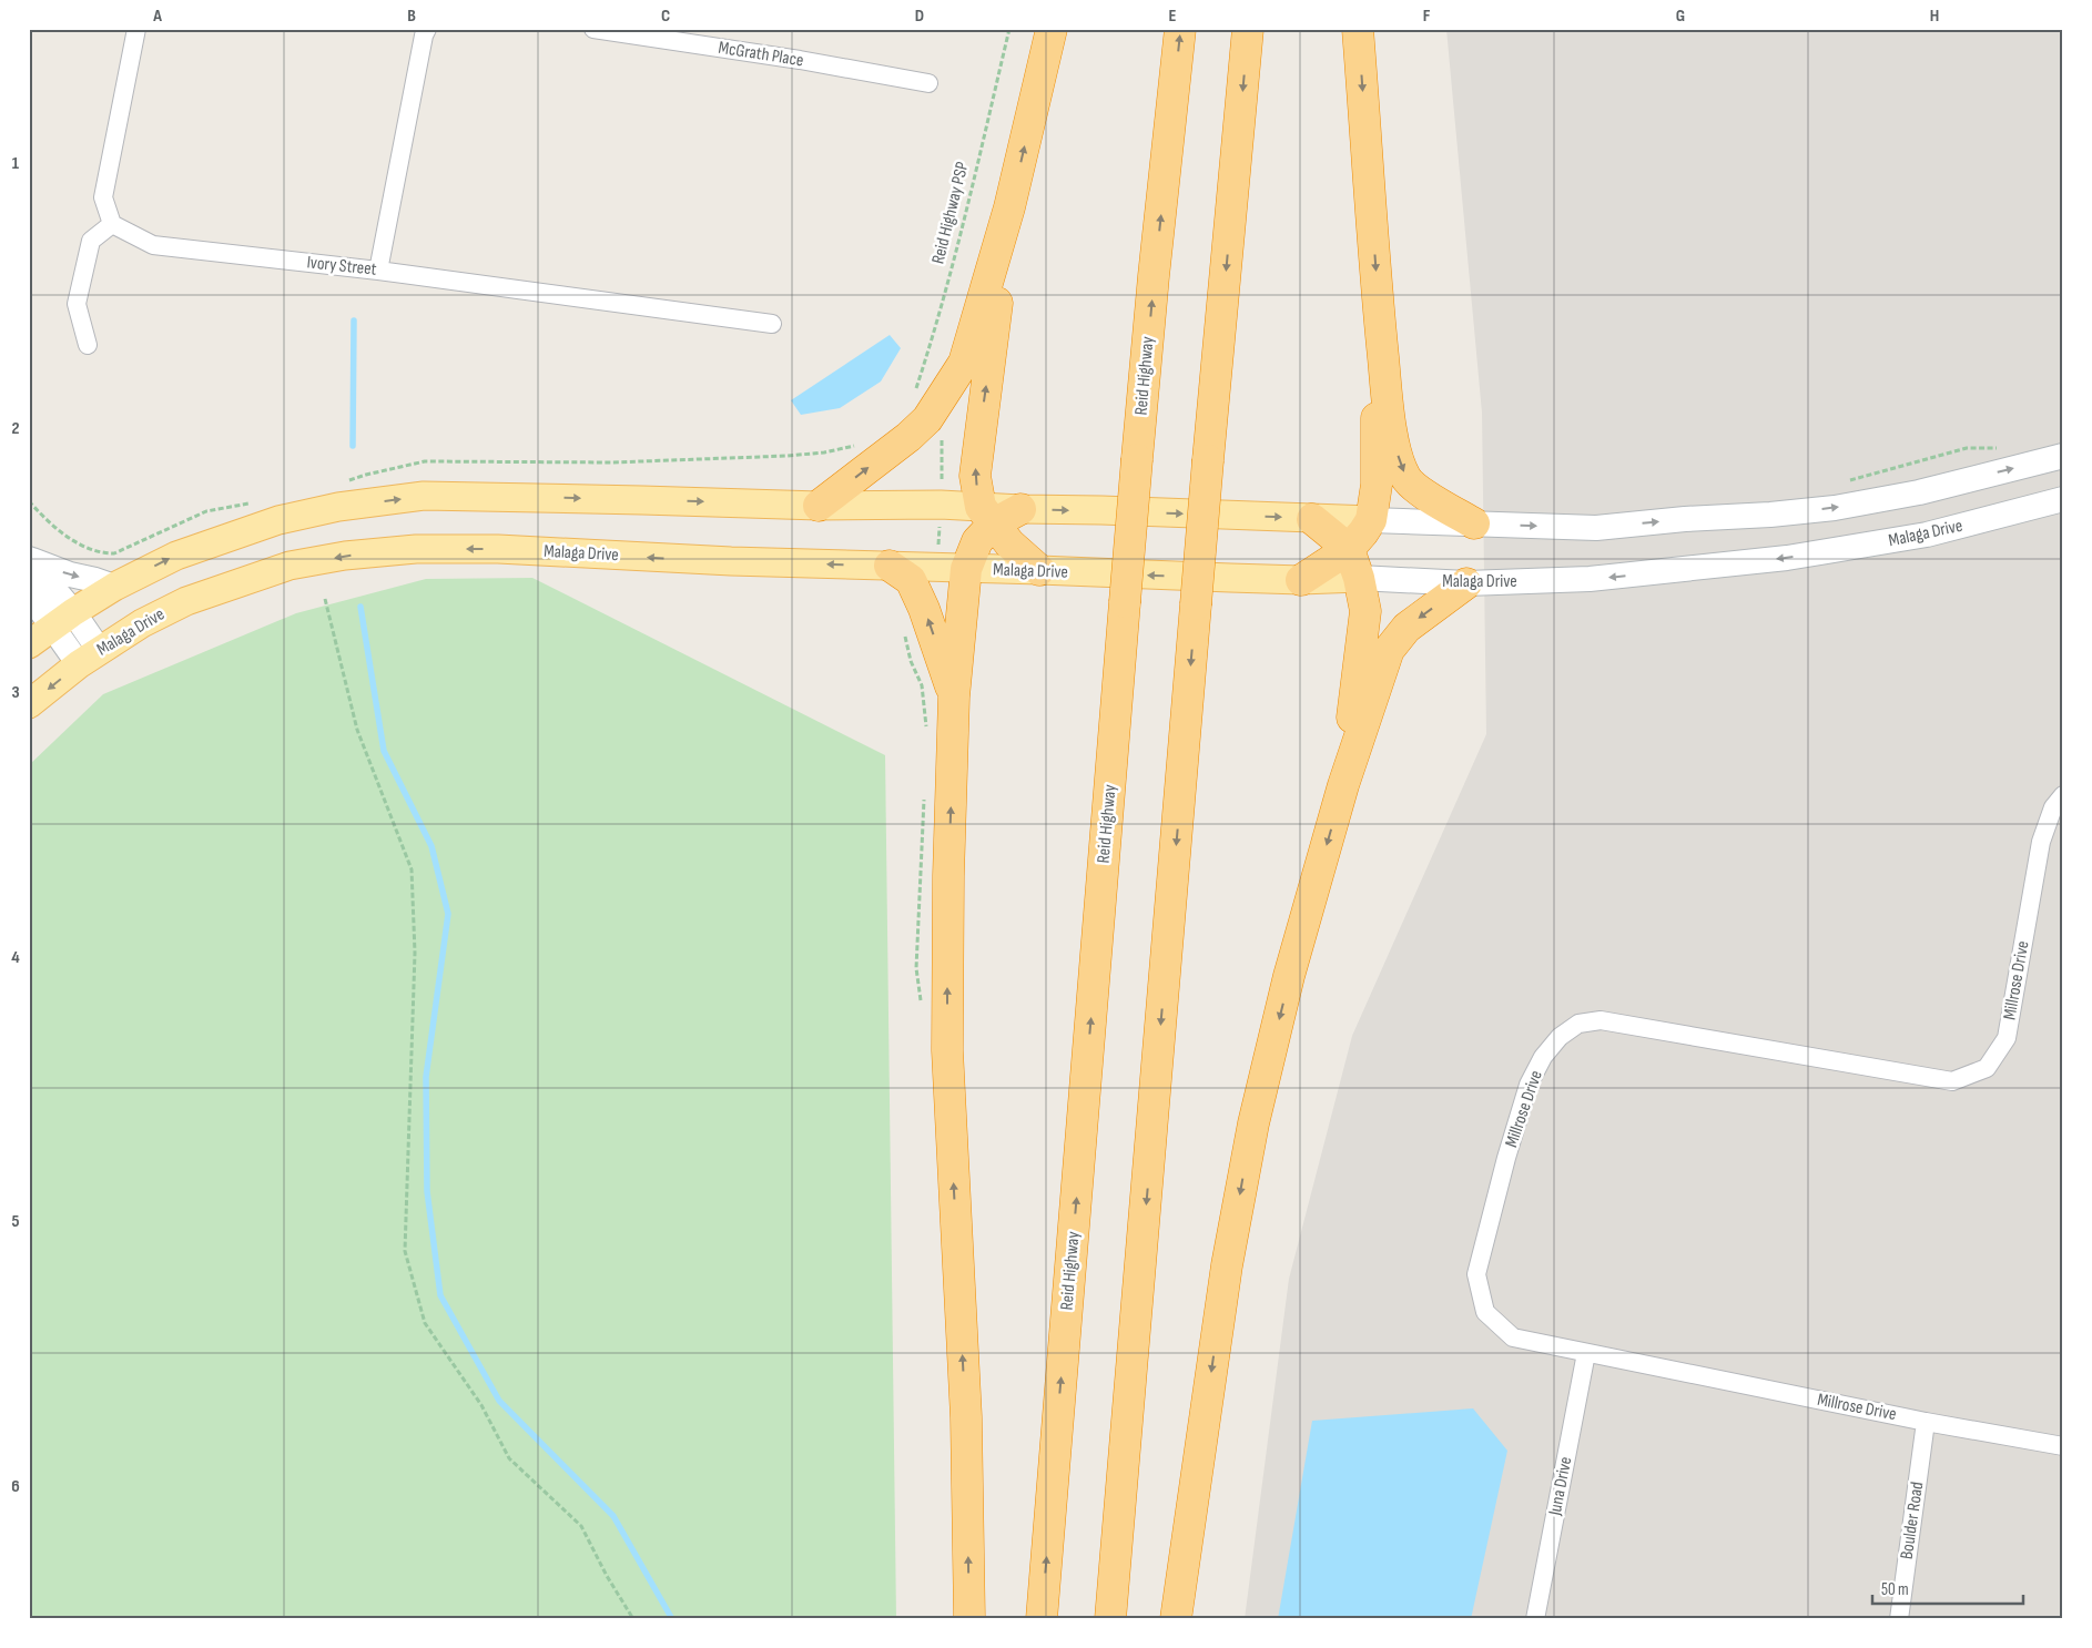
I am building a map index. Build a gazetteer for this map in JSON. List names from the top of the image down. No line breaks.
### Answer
{"streets":{"highway":["Reid Highway"],"main road":["Malaga Drive"],"street":["McGrath Place","Ivory Street","Millrose Drive","Juna Drive","Boulder Road"],"path":["Reid Highway PSP"]},"crossings":[["Millrose Drive","Juna Drive"],["Millrose Drive","Boulder Road"]],"scale_bar":"50 m","grid":{"columns":["A","B","C","D","E","F","G","H"],"rows":["1","2","3","4","5","6"]}}
